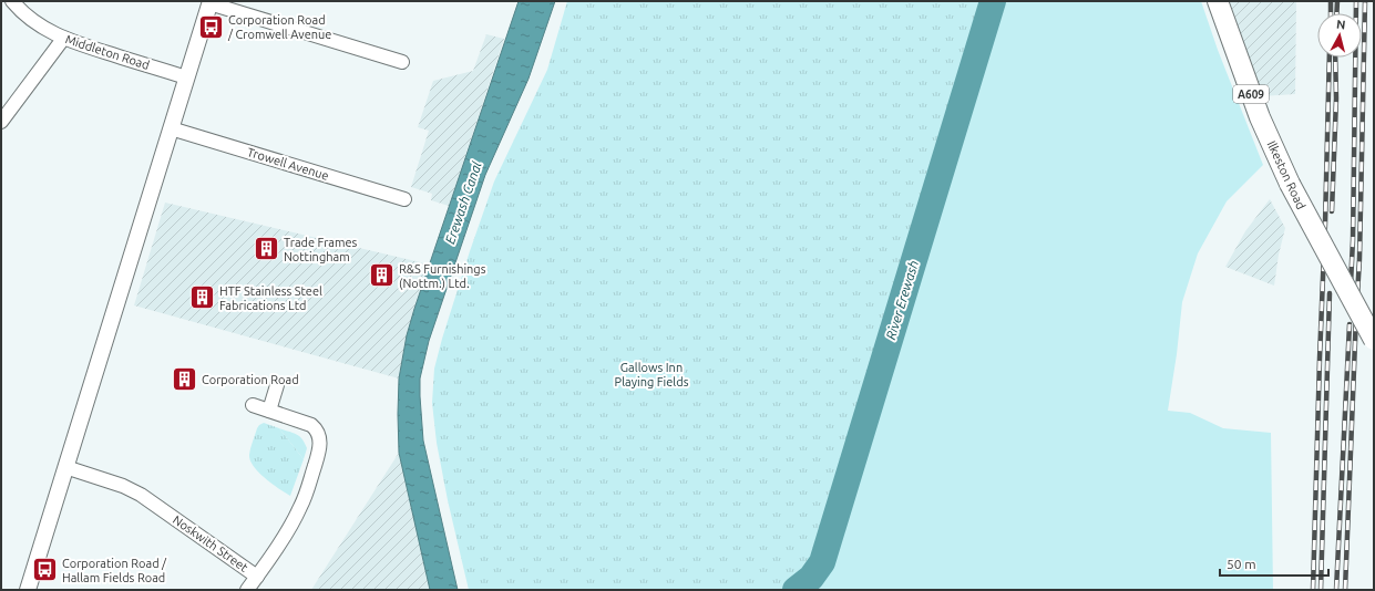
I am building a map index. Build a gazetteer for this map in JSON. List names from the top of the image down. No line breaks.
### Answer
{"streets":{"main road":["A609","Ilkeston Road"],"street":["Middleton Road","Trowell Avenue","Noskwith Street"]},"water":["Erewash Canal","River Erewash"],"parks":["Gallows Inn Playing Fields"],"places":{"bus stop":["Corporation Road / Cromwell Avenue","Corporation Road / Hallam Fields Road"],"building":["Trade Frames Nottingham","R&S Furnishings (Nottm.) Ltd.","HTF Stainless Steel Fabrications Ltd","Corporation Road"]},"scale_bar":"50 m","north":"top"}
